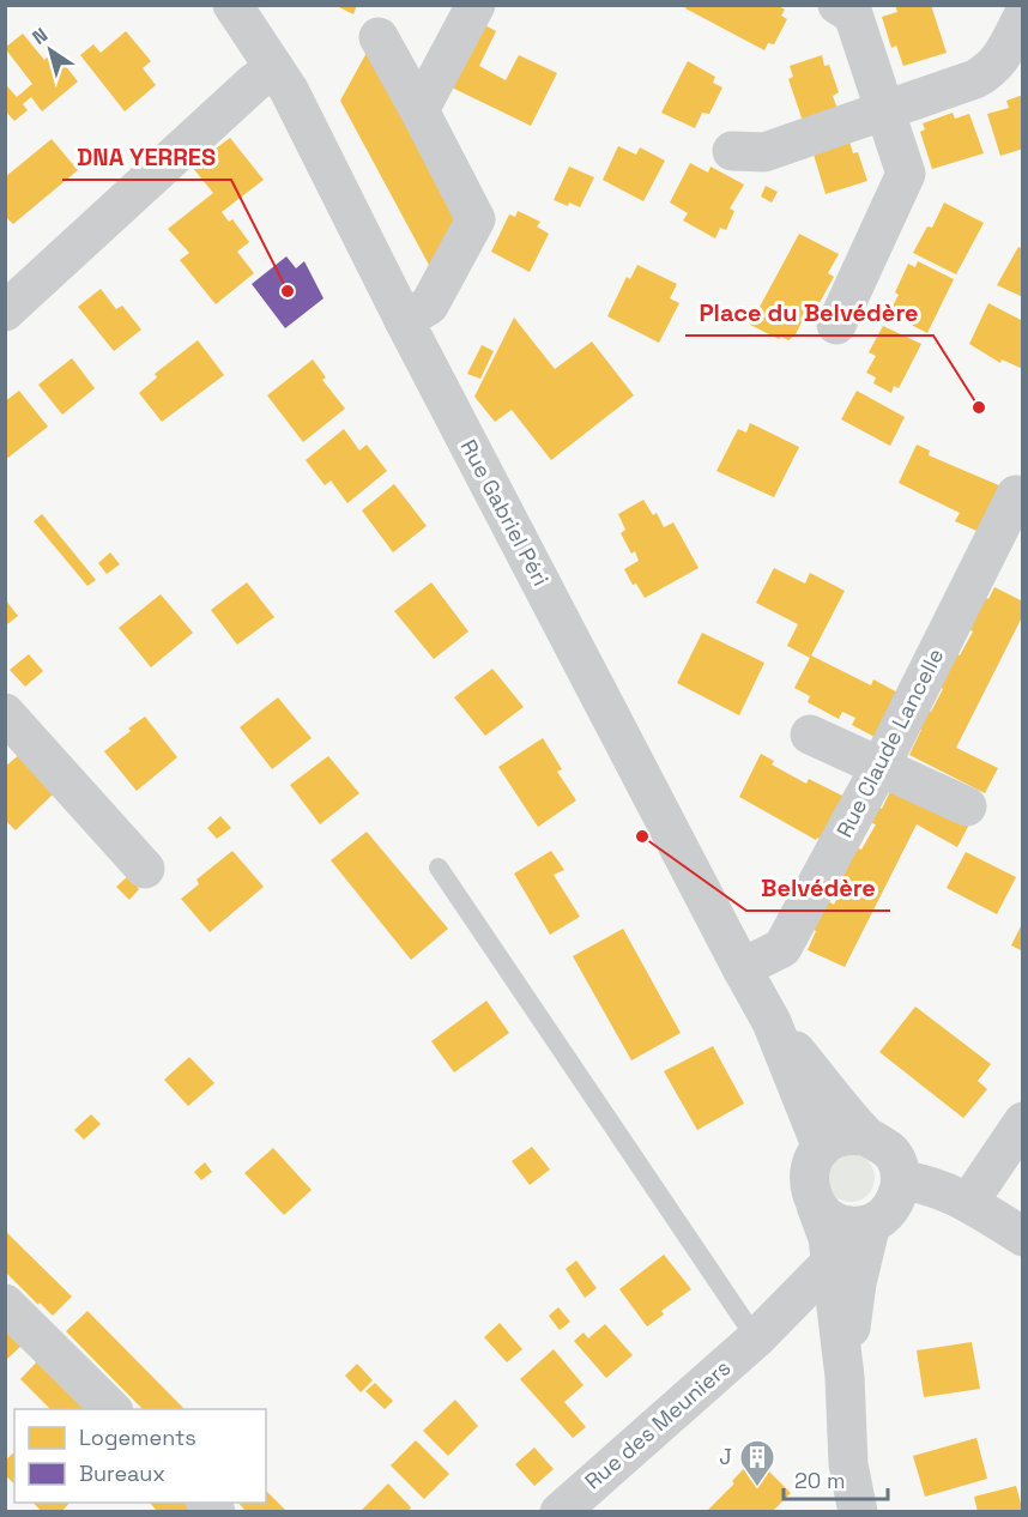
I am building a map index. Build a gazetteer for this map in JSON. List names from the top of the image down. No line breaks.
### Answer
{"streets":{"street":["Rue Gabriel Péri","Rue Claude Lancelle","Rue des Meuniers"]},"crossings":[["Rue Gabriel Péri","Rue Claude Lancelle"]],"places":{"other":["DNA YERRES","Place du Belvédère","Belvédère"],"building":["J"]},"legend":["Logements","Bureaux"],"scale_bar":"20 m","north":"top left"}
